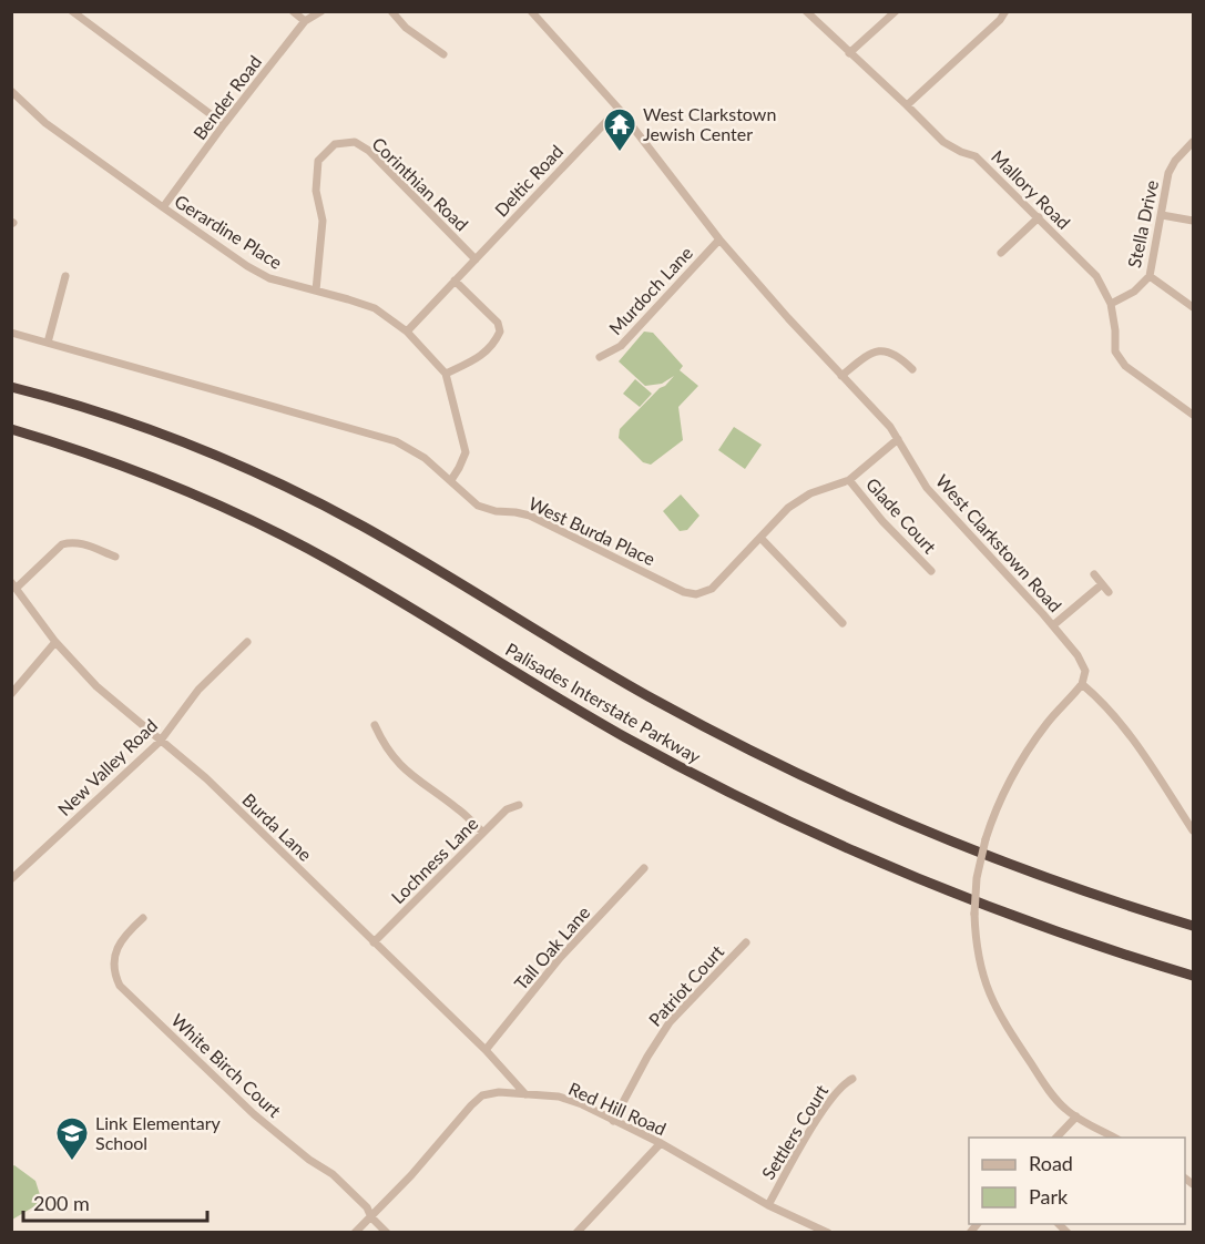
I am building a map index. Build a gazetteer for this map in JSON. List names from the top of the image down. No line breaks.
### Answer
{"streets":{"highway":["Palisades Interstate Parkway"],"street":["Bender Road","Deltic Road","Corinthian Road","Mallory Road","Stella Drive","Gerardine Place","Murdoch Lane","Glade Court","West Burda Place","West Clarkstown Road","New Valley Road","Burda Lane","Lochness Lane","Tall Oak Lane","Patriot Court","White Birch Court","Red Hill Road","Settlers Court"]},"crossings":[["Bender Road","Gerardine Place"],["Deltic Road","Corinthian Road"],["Deltic Road","Gerardine Place"],["Deltic Road","West Clarkstown Road"],["Corinthian Road","Gerardine Place"],["Mallory Road","Stella Drive"],["Gerardine Place","West Burda Place"],["Murdoch Lane","West Clarkstown Road"],["Glade Court","West Burda Place"],["West Burda Place","West Clarkstown Road"],["New Valley Road","Burda Lane"],["Burda Lane","Lochness Lane"],["Burda Lane","Tall Oak Lane"],["Burda Lane","Red Hill Road"],["Patriot Court","Red Hill Road"],["White Birch Court","Red Hill Road"],["Red Hill Road","Settlers Court"]],"places":{"temple":["West Clarkstown Jewish Center"],"school or university":["Link Elementary School"]},"legend":["Road","Park"],"scale_bar":"200 m"}
